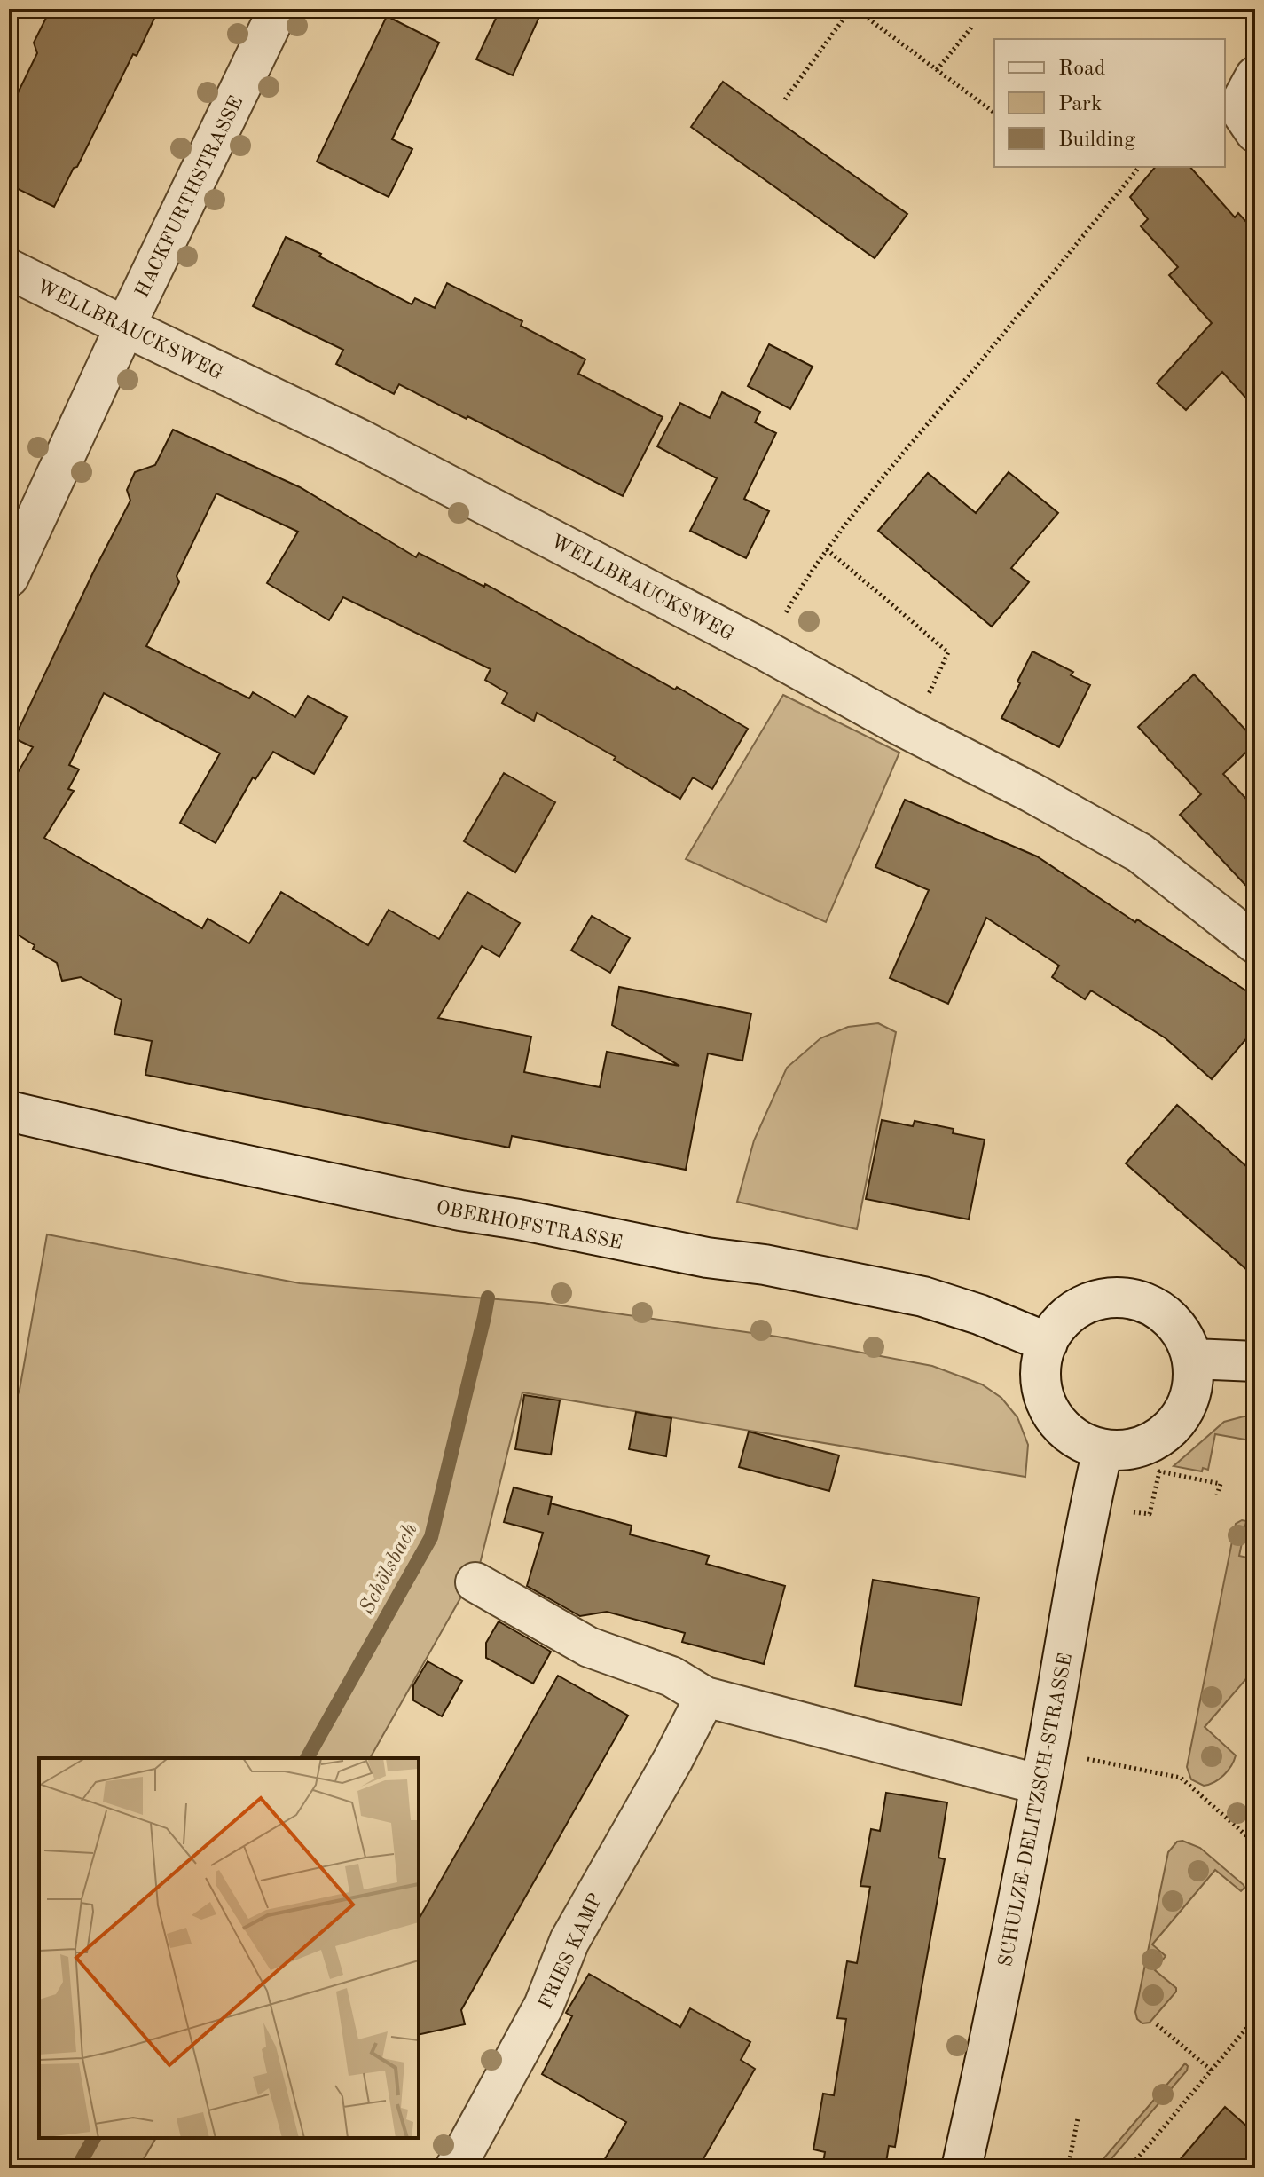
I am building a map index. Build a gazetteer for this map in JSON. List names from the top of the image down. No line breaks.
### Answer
{"streets":{"street":["HACKFURTHSTRASSE","WELLBRAUCKSWEG","OBERHOFSTRASSE","SCHULZE-DELITZSCH-STRASSE","FRIES KAMP"]},"crossings":[["HACKFURTHSTRASSE","WELLBRAUCKSWEG"],["OBERHOFSTRASSE","SCHULZE-DELITZSCH-STRASSE"]],"water":["Schölsbach"],"legend":["Road","Park","Building"]}
